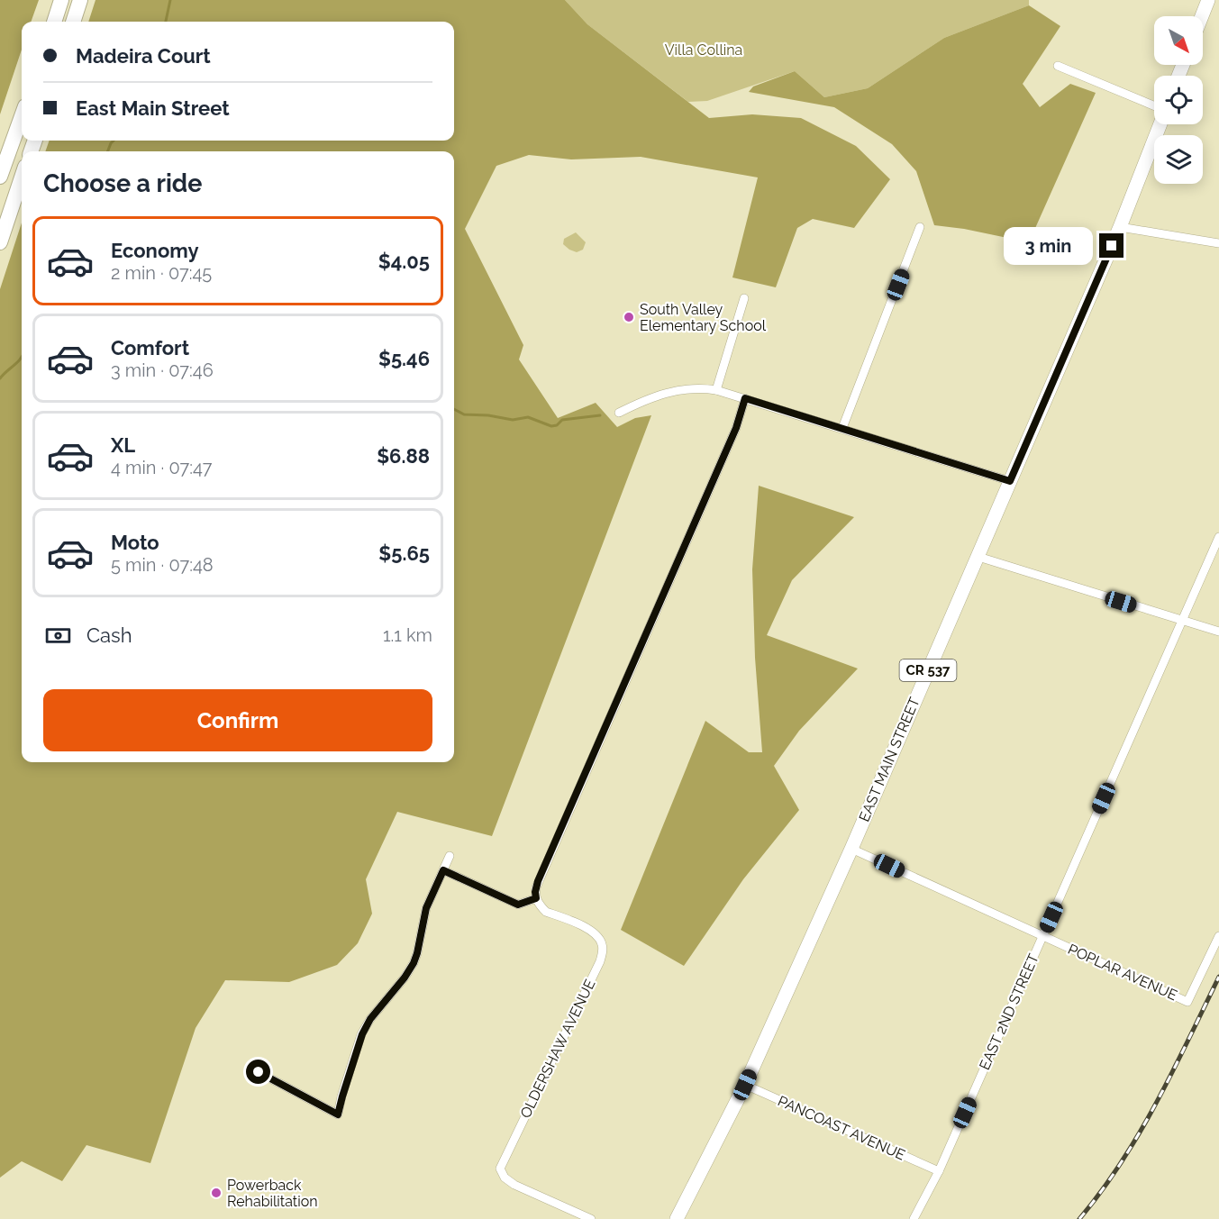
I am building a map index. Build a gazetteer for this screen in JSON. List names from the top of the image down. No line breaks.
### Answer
{"streets":{"main road":["CR 537","EAST MAIN STREET"],"street":["POPLAR AVENUE","EAST 2ND STREET","OLDERSHAW AVENUE","PANCOAST AVENUE"]},"crossings":[["EAST MAIN STREET","POPLAR AVENUE"],["EAST MAIN STREET","PANCOAST AVENUE"],["POPLAR AVENUE","EAST 2ND STREET"],["EAST 2ND STREET","PANCOAST AVENUE"]],"parks":["Villa Collina"],"places":["South Valley Elementary School","Powerback Rehabilitation"],"north":"bottom right","page":{"banner":["Madeira Court","East Main Street"],"heading":"Choose a ride","list":[{"name":"Economy","note":"2 min · 07:45","value":"$4.05"},{"name":"Comfort","note":"3 min · 07:46","value":"$5.46"},{"name":"XL","note":"4 min · 07:47","value":"$6.88"},{"name":"Moto","note":"5 min · 07:48","value":"$5.65"}],"bubble":"3 min","pay":["Cash","1.1 km"],"buttons":"Confirm"}}
